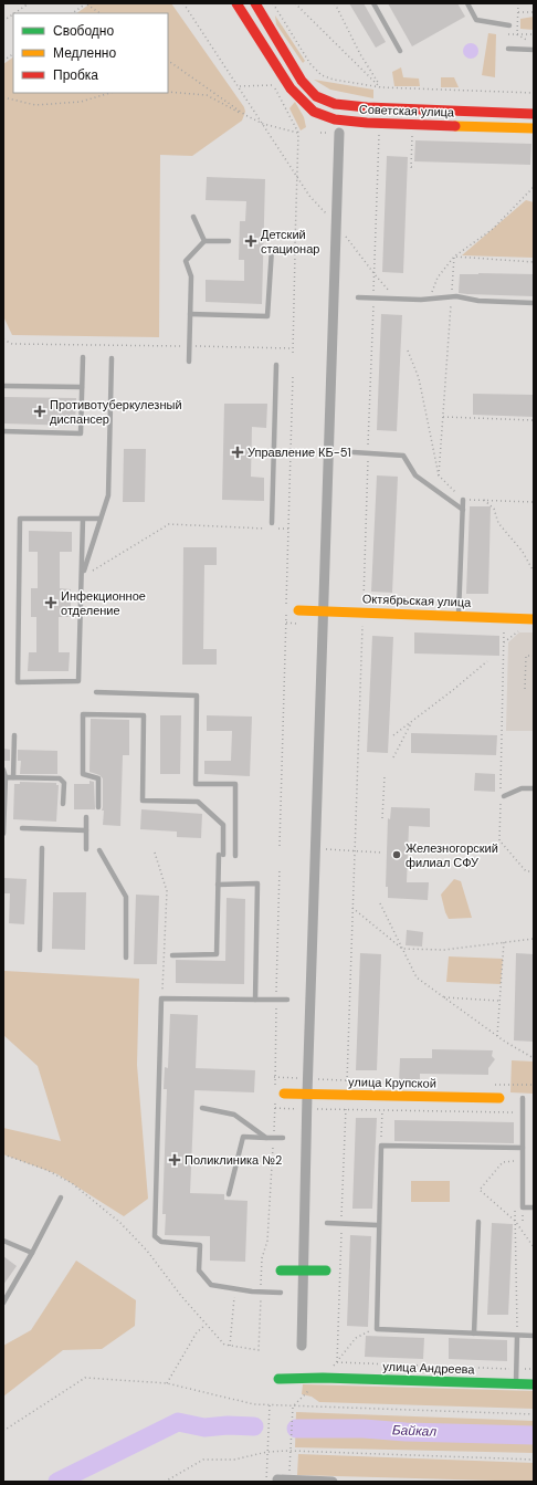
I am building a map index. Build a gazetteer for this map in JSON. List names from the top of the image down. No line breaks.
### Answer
{"streets":{"street":["Советская улица","Октябрьская улица","улица Крупской","улица Андреева"]},"water":["Байкал"],"places":{"health":["Детский стационар","Противотуберкулезный диспансер","Управление КБ-51","Инфекционное отделение","Поликлиника №2"],"other":["Железногорский филиал СФУ"]},"legend":["Свободно","Медленно","Пробка"]}
